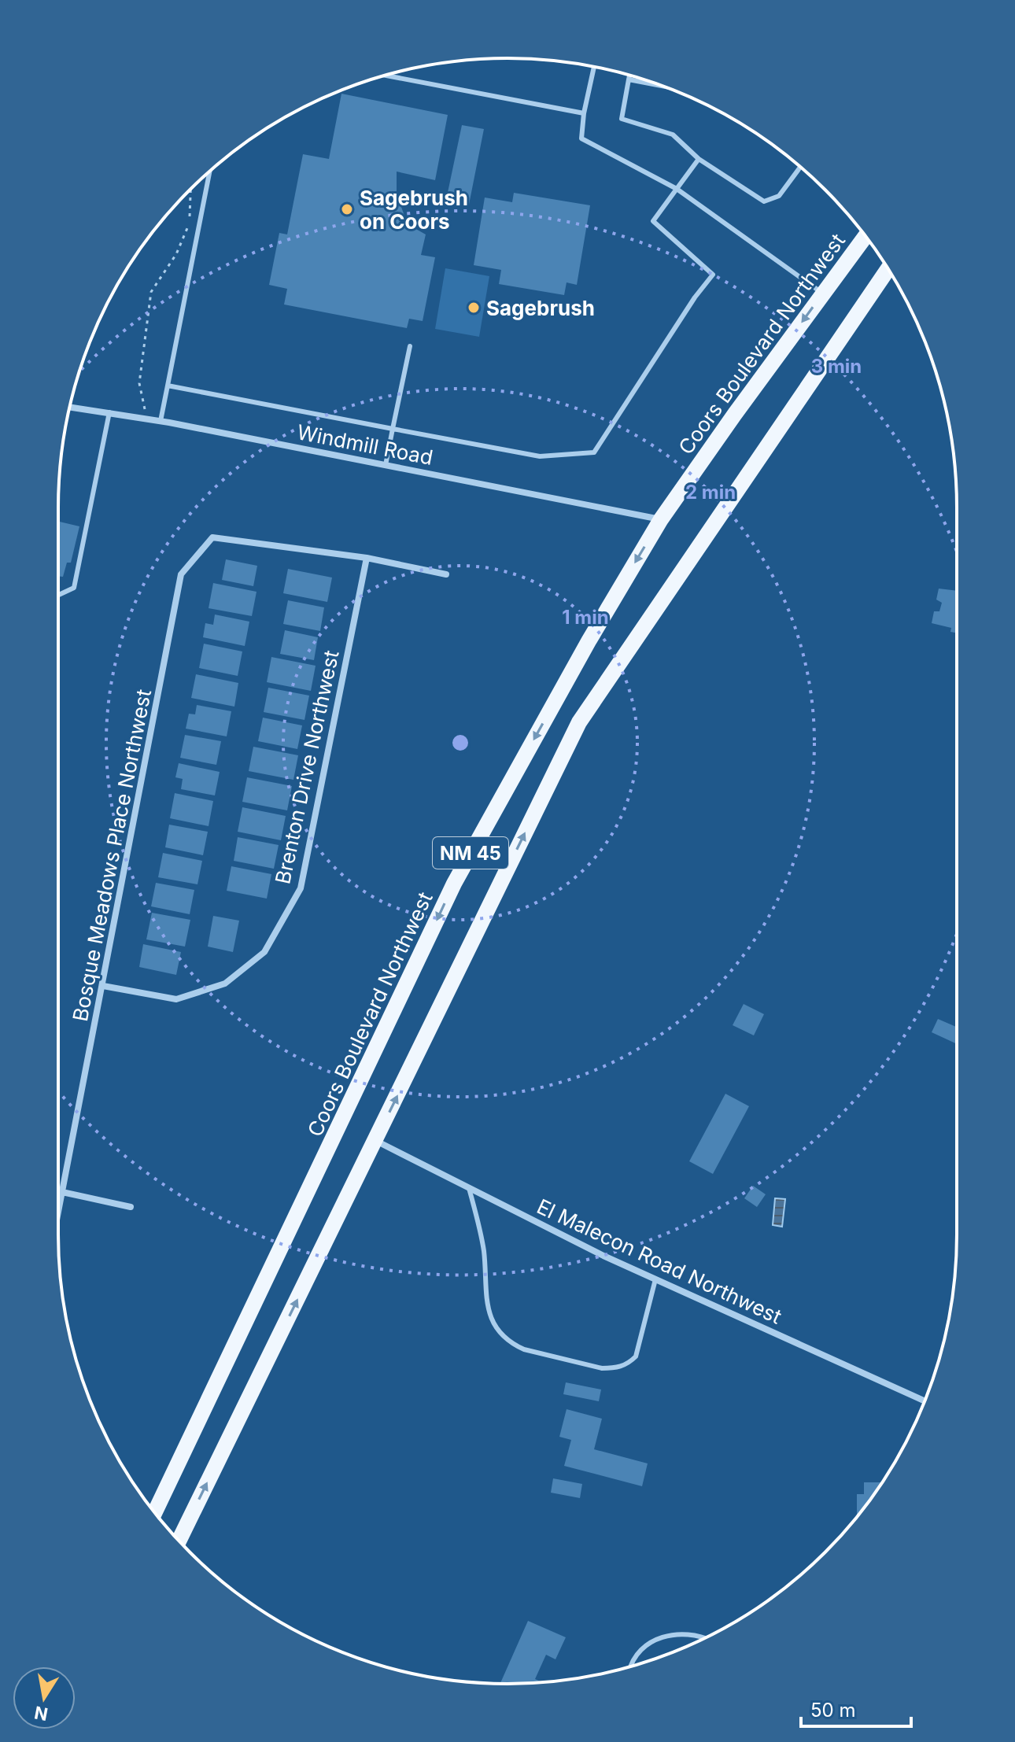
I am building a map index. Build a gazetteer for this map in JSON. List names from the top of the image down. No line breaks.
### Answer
{"streets":{"main road":["Coors Boulevard Northwest","NM 45"],"street":["Windmill Road","Brenton Drive Northwest","Bosque Meadows Place Northwest","El Malecon Road Northwest"]},"crossings":[["Coors Boulevard Northwest","Windmill Road"],["Brenton Drive Northwest","Bosque Meadows Place Northwest"],["NM 45","El Malecon Road Northwest"]],"places":["Sagebrush on Coors","Sagebrush"],"scale_bar":"50 m","north":"bottom","rings":["3 min","2 min","1 min"]}
